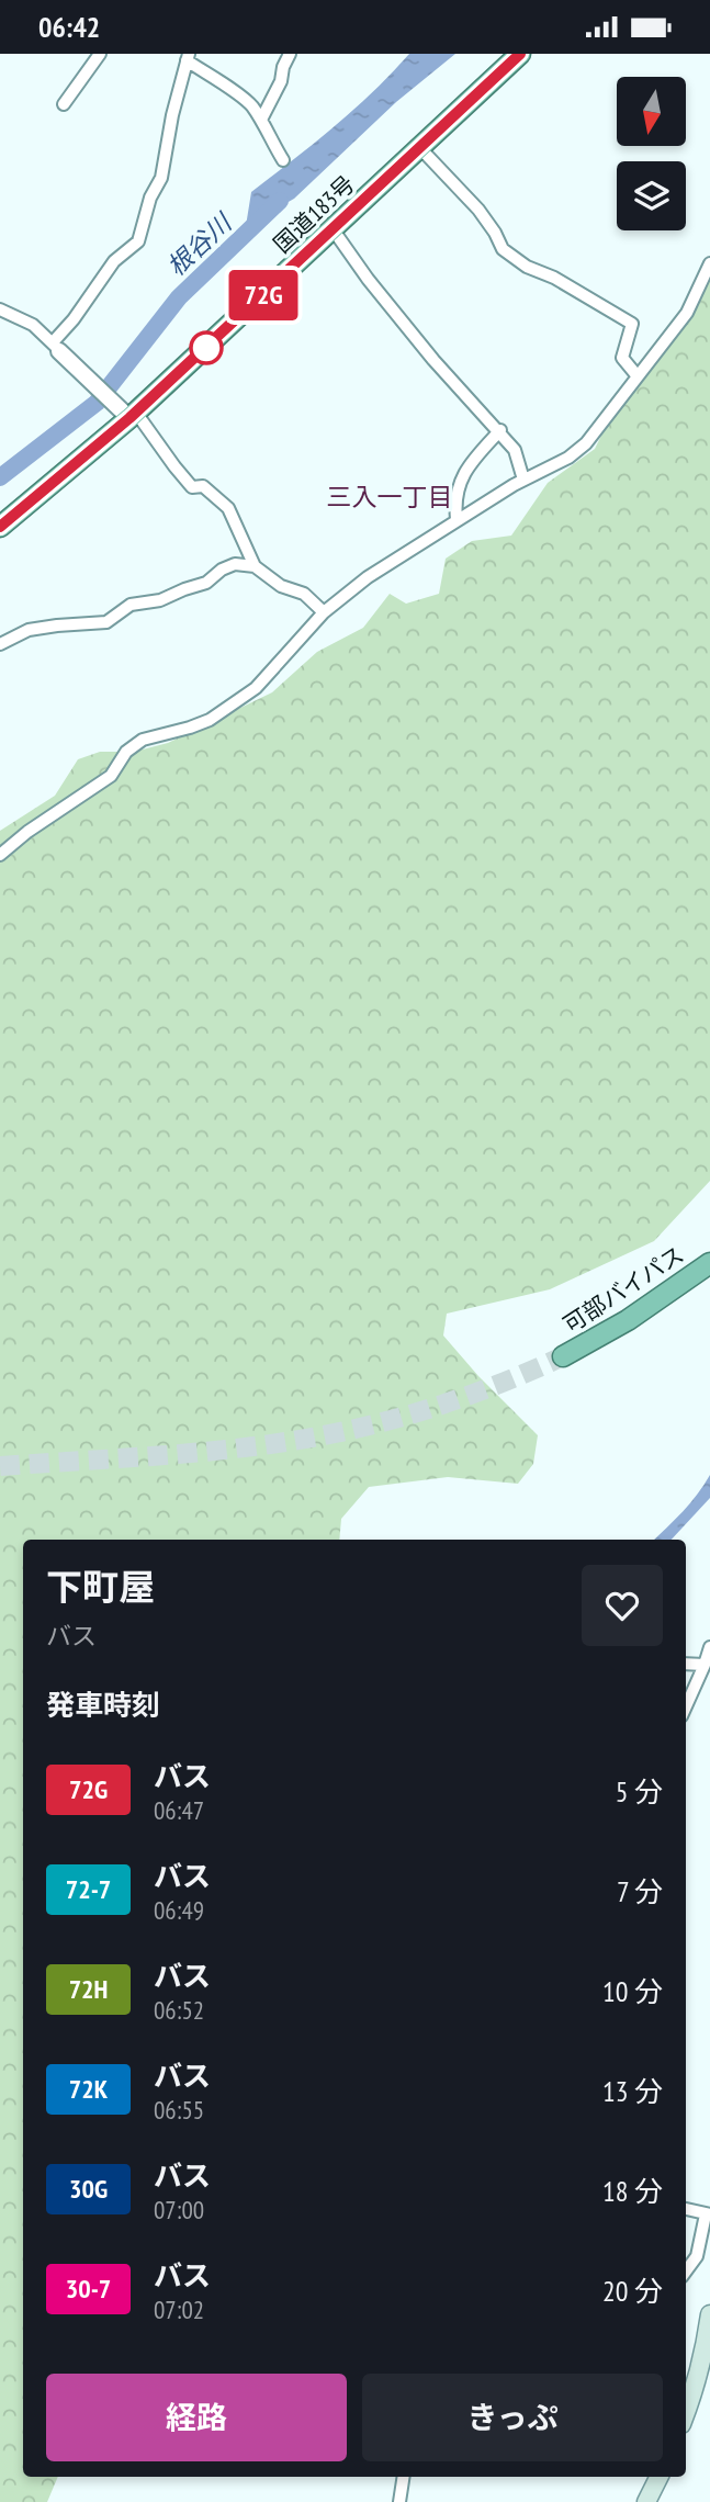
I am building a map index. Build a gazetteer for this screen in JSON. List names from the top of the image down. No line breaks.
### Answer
{"streets":{"highway":["国道183号","可部バイパス"]},"districts":["三入一丁目"],"water":["根谷川"],"lines":["bus line 72G"],"north":"bottom","page":{"status":"06:42","on_map":"72G","heading":[["下町屋","バス"],"発車時刻"],"list":[{"mark":"72G","name":"バス","note":"06:47","value":"5 分"},{"mark":"72-7","name":"バス","note":"06:49","value":"7 分"},{"mark":"72H","name":"バス","note":"06:52","value":"10 分"},{"mark":"72K","name":"バス","note":"06:55","value":"13 分"},{"mark":"30G","name":"バス","note":"07:00","value":"18 分"},{"mark":"30-7","name":"バス","note":"07:02","value":"20 分"}],"buttons":["経路","きっぷ"]}}
